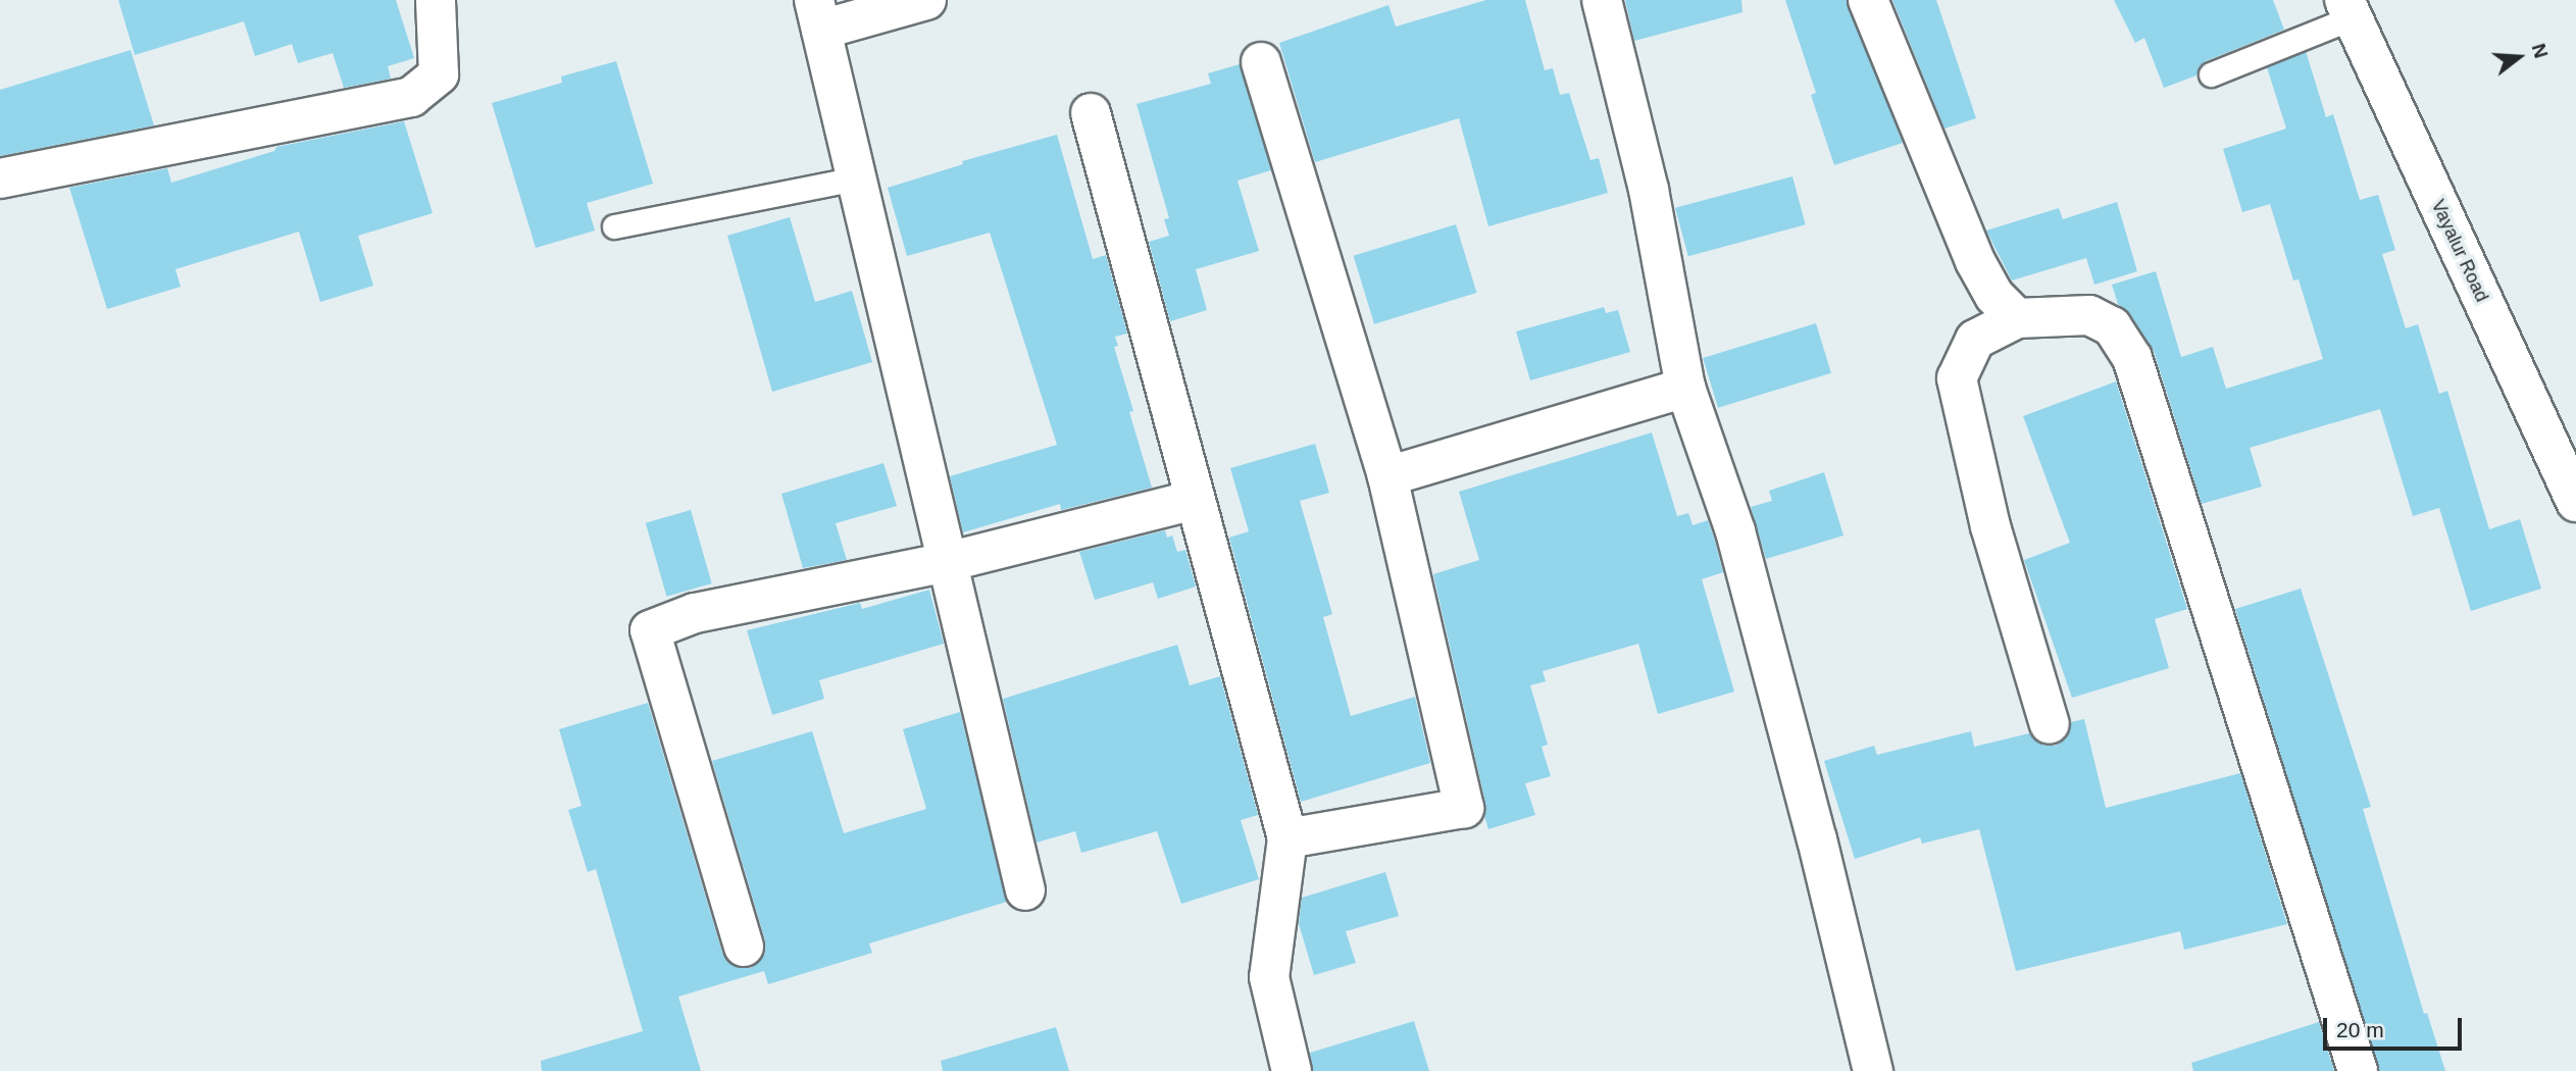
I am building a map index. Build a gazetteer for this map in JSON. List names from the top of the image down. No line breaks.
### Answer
{"streets":{"street":["Vayalur Road"]},"scale_bar":"20 m","north":"right"}
